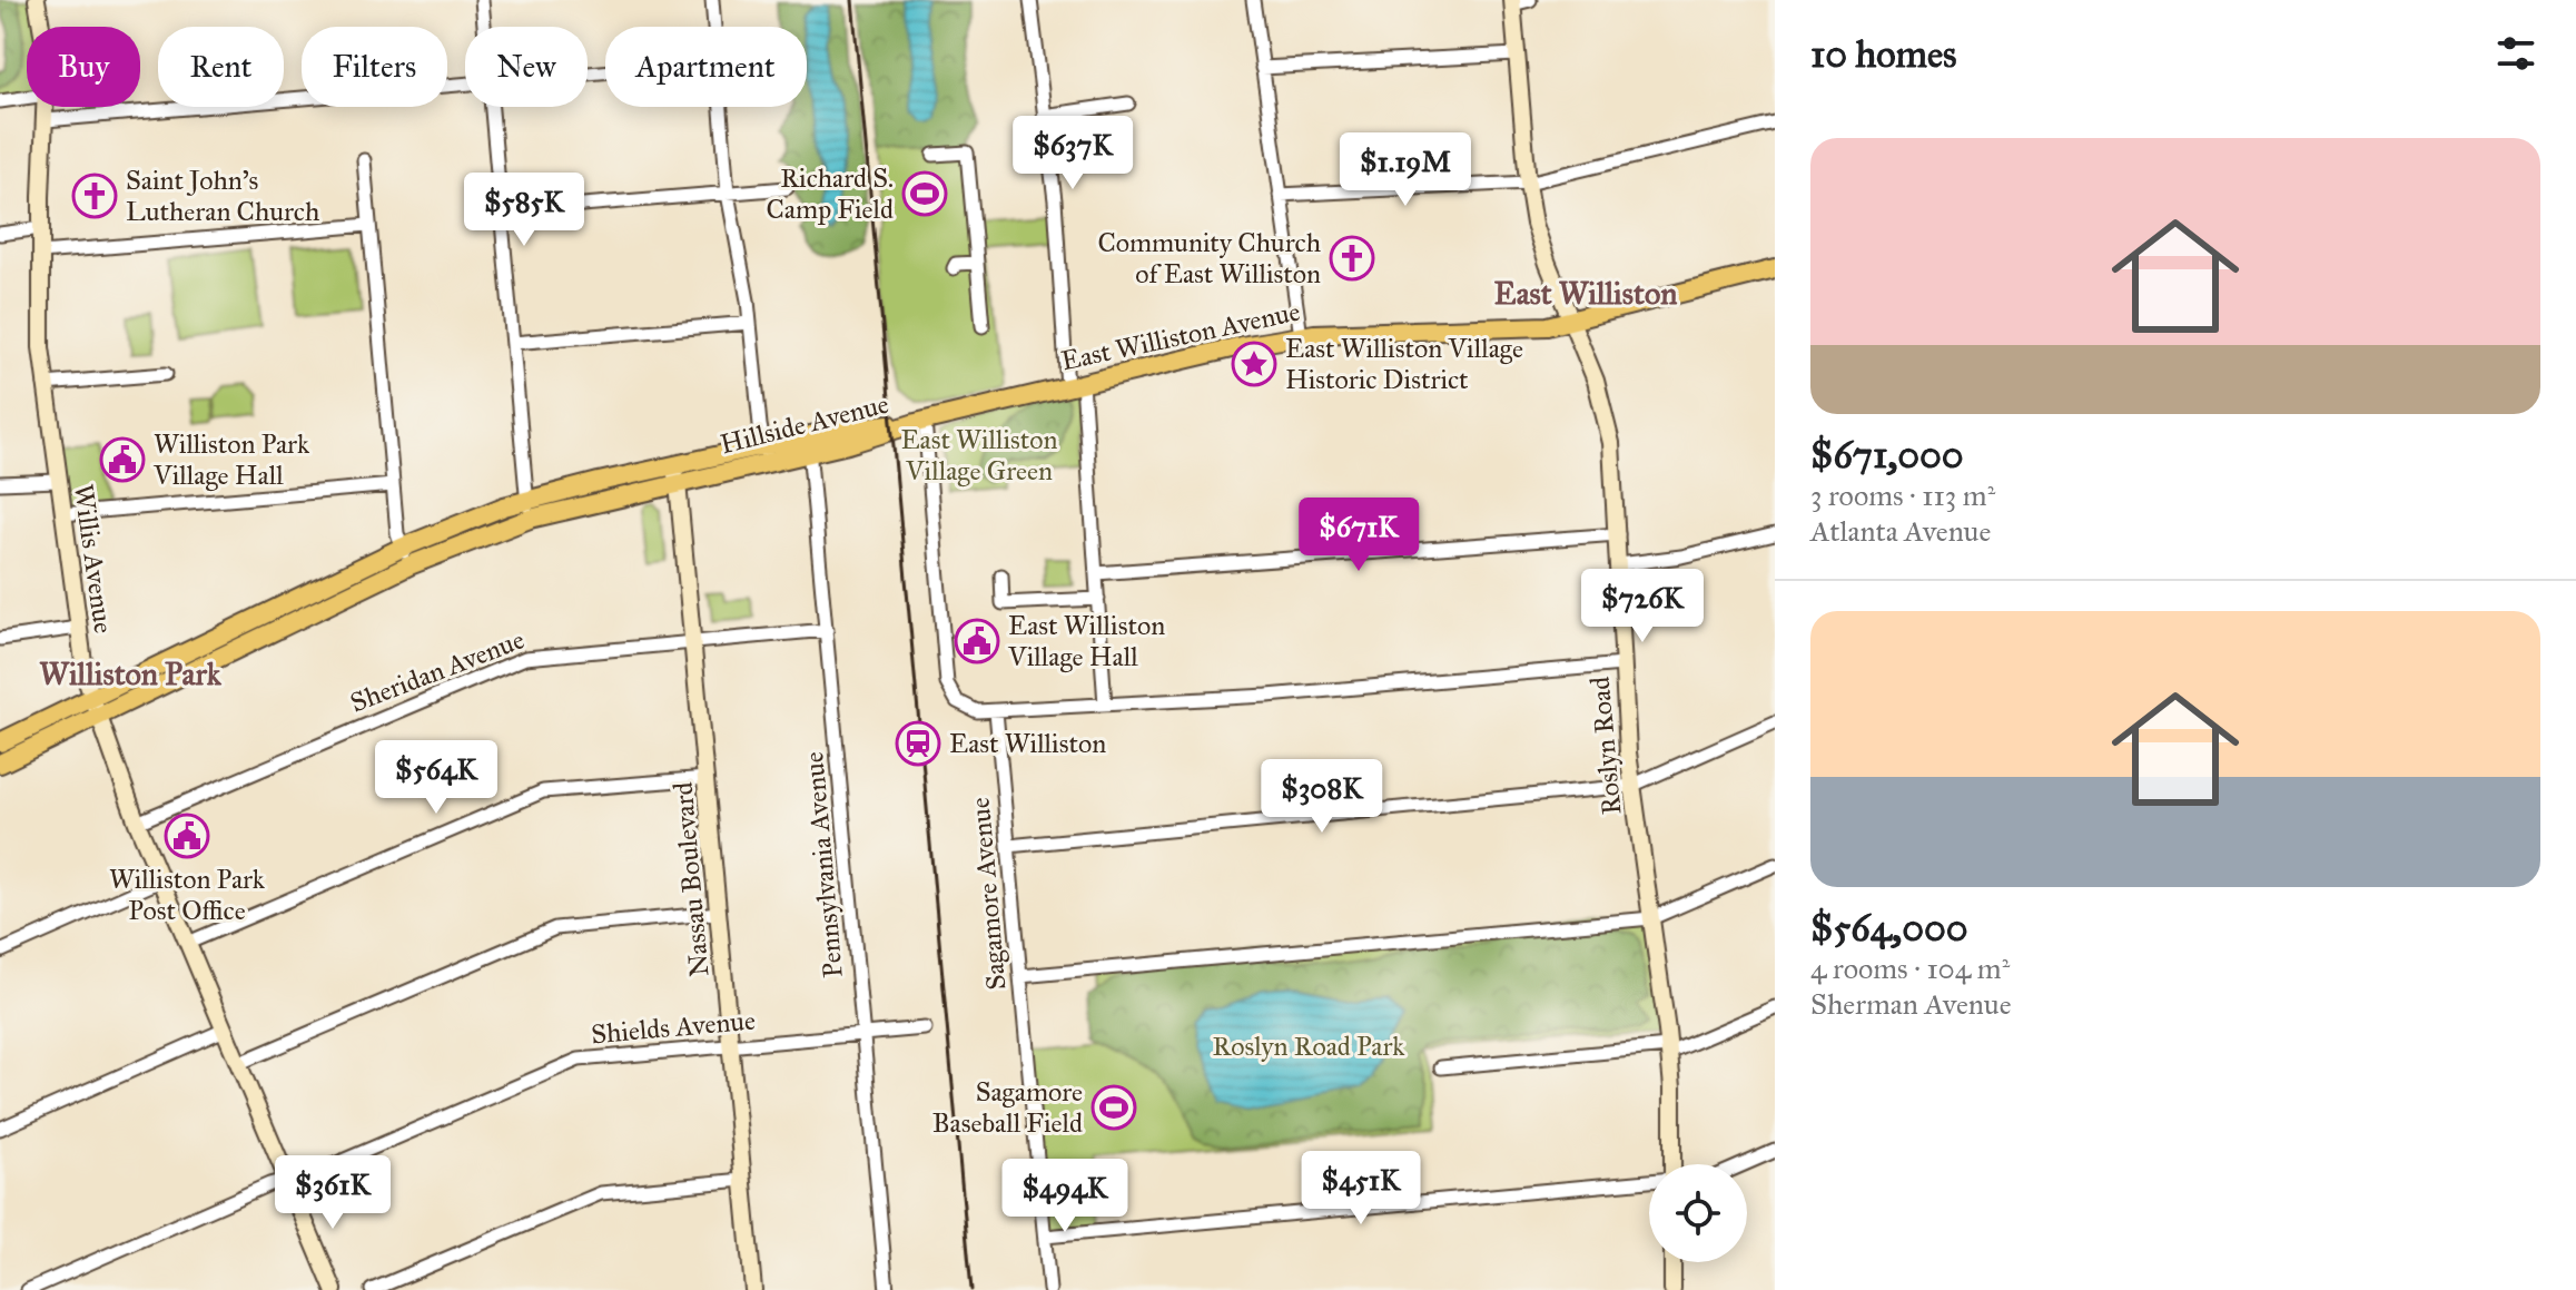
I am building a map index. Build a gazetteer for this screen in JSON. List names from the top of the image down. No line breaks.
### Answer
{"streets":{"main road":["East Williston Avenue","Hillside Avenue","Willis Avenue","Roslyn Road","Nassau Boulevard"],"street":["Sheridan Avenue","Pennsylvania Avenue","Sagamore Avenue","Shields Avenue"]},"crossings":[["East Williston Avenue","Hillside Avenue"],["East Williston Avenue","Roslyn Road"],["Hillside Avenue","Willis Avenue"],["Hillside Avenue","Pennsylvania Avenue"],["Hillside Avenue","Nassau Boulevard"],["Willis Avenue","Sheridan Avenue"],["Willis Avenue","Shields Avenue"],["Sheridan Avenue","Pennsylvania Avenue"],["Sheridan Avenue","Nassau Boulevard"],["Pennsylvania Avenue","Shields Avenue"],["Nassau Boulevard","Shields Avenue"]],"districts":["East Williston","Williston Park"],"parks":["East Williston Village Green","Roslyn Road Park"],"places":{"sports":["Richard S. Camp Field","Sagamore Baseball Field"],"church":["Saint John's Lutheran Church","Community Church of East Williston"],"place":["East Williston Village Historic District"],"public building":["Williston Park Village Hall","East Williston Village Hall","Williston Park Post Office"],"station":["East Williston"]},"page":{"heading":"10 homes","chip":["Buy","Rent","Filters","New","Apartment"],"list":[{"name":"$671,000","note":"3 rooms · 113 m² · Atlanta Avenue"},{"name":"$564,000","note":"4 rooms · 104 m² · Sherman Avenue"}],"price":["$637K","$1.19M","$585K","$671K","$726K","$564K","$308K","$451K","$361K","$494K"]}}
